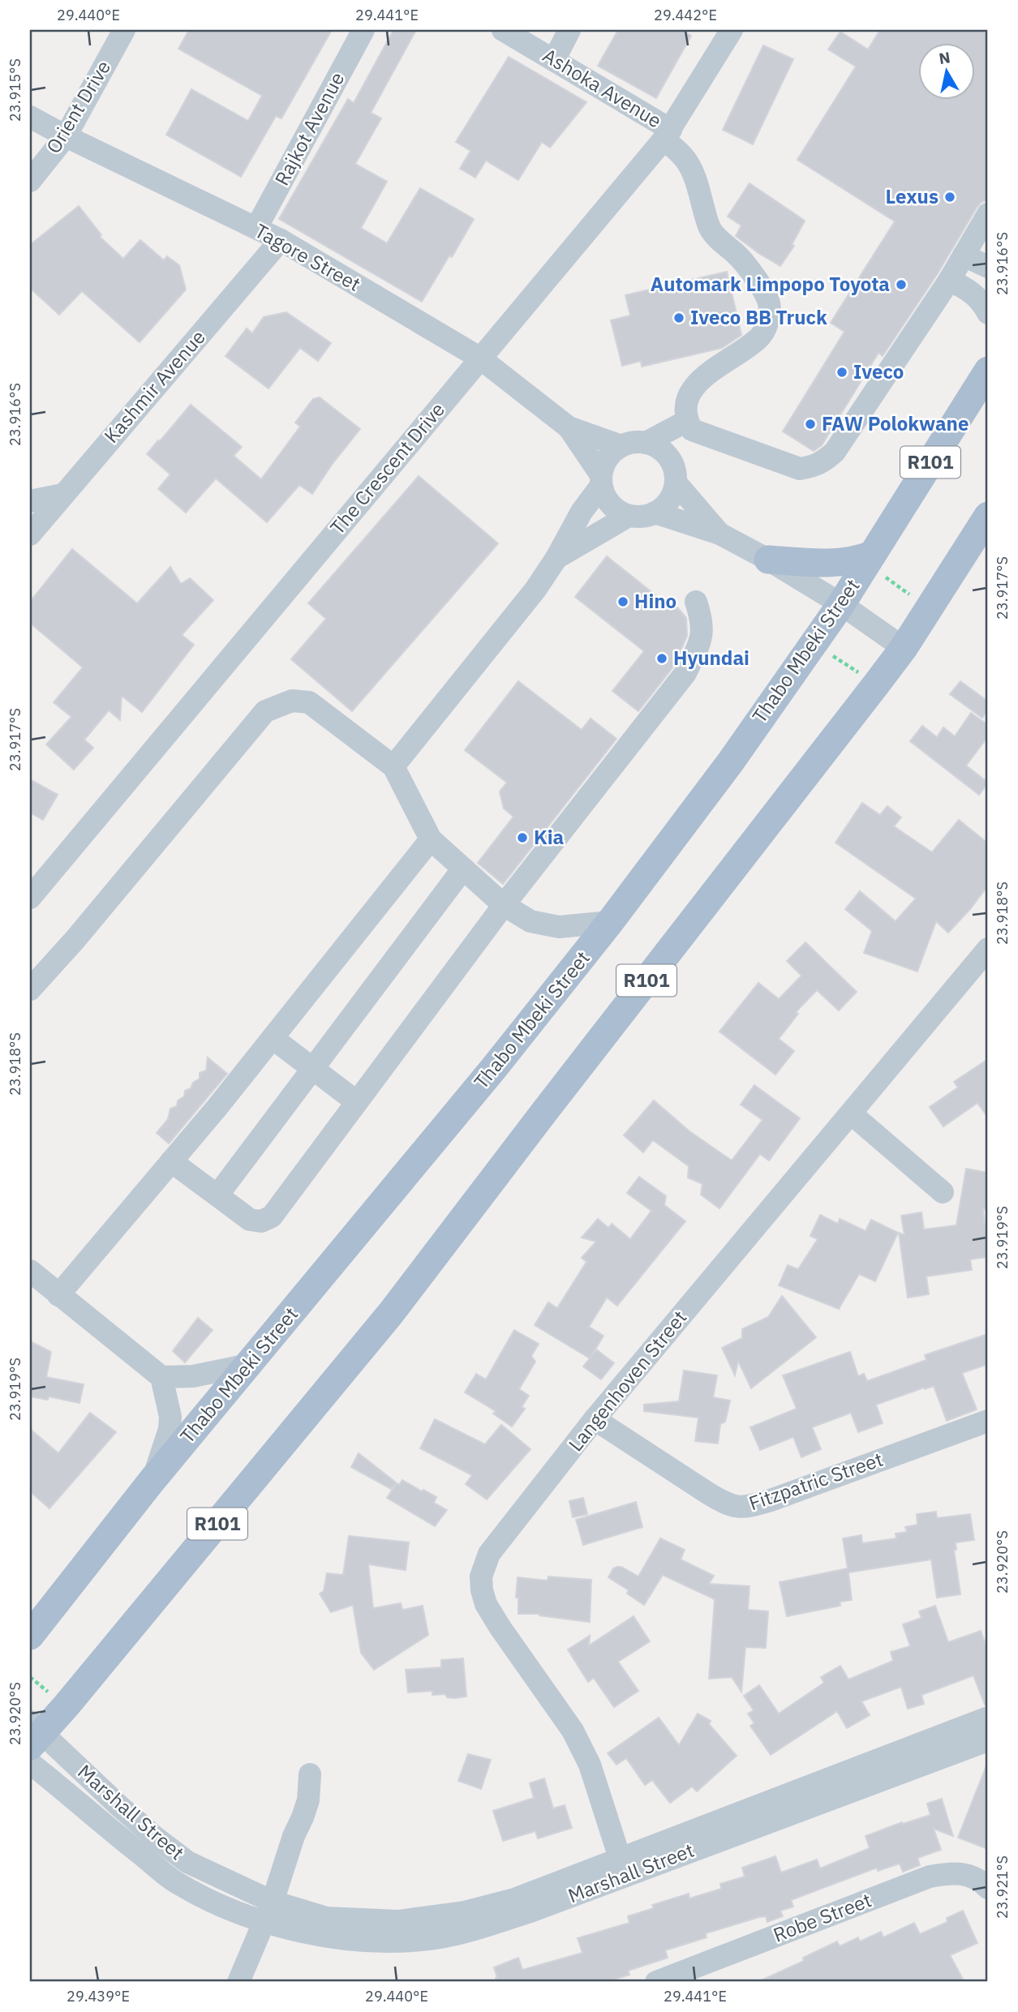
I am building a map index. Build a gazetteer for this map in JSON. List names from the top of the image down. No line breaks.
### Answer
{"streets":{"main road":["R101","Thabo Mbeki Street"],"street":["Ashoka Avenue","Orient Drive","Rajkot Avenue","Tagore Street","Kashmir Avenue","The Crescent Drive","Langenhoven Street","Fitzpatric Street","Marshall Street","Robe Street"]},"crossings":[["Ashoka Avenue","The Crescent Drive"],["Orient Drive","Tagore Street"],["Rajkot Avenue","Tagore Street"],["Tagore Street","Kashmir Avenue"],["Tagore Street","The Crescent Drive"],["R101","Marshall Street"],["Langenhoven Street","Fitzpatric Street"],["Langenhoven Street","Marshall Street"]],"places":["Lexus","Automark Limpopo Toyota","Iveco BB Truck","Iveco","FAW Polokwane","Hino","Hyundai","Kia"],"north":"top","coordinates":["29.440°E","29.441°E","29.442°E","23.915°S","23.916°S","23.917°S","23.918°S","23.919°S","23.920°S","23.921°S","29.439°E"]}
